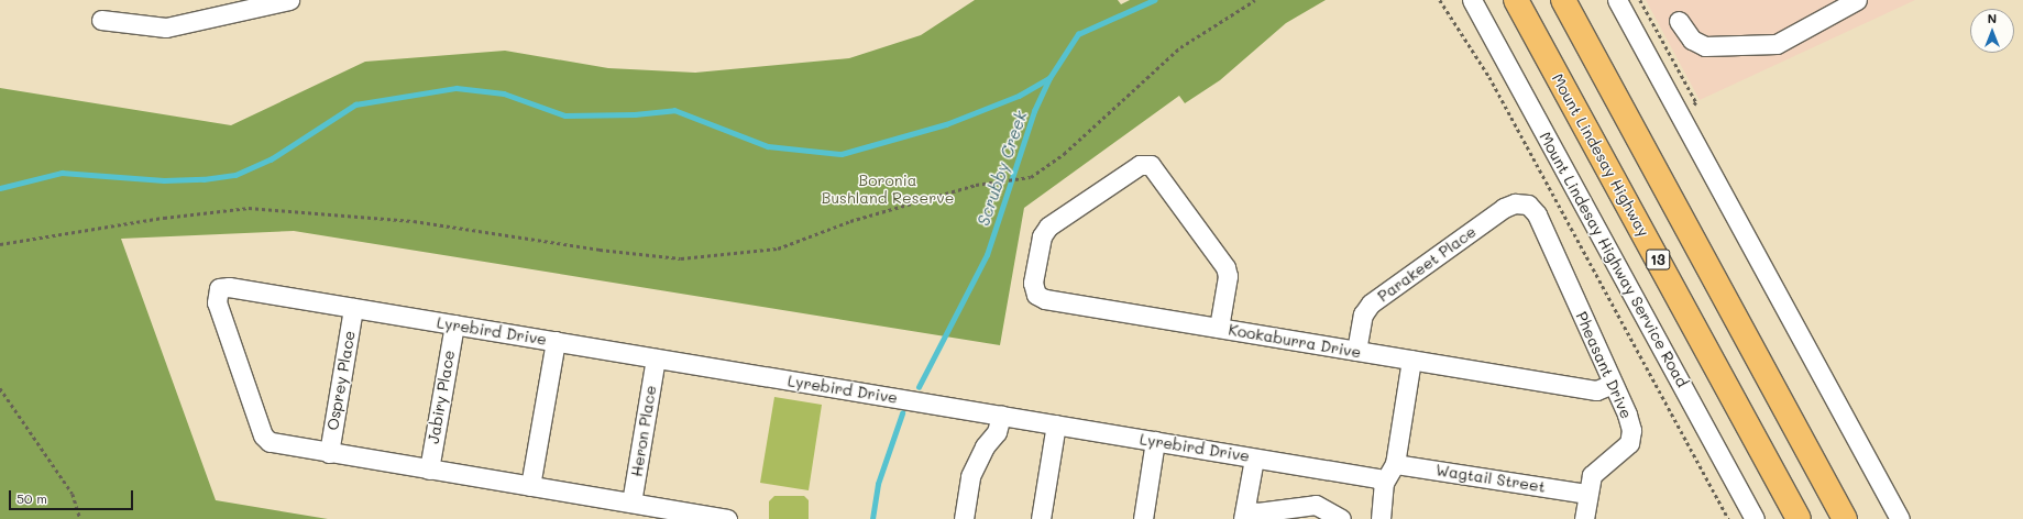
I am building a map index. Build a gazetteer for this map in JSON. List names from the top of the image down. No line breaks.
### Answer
{"streets":{"highway":["Mount Lindesay Highway","13"],"street":["Mount Lindesay Highway Service Road","Parakeet Place","Lyrebird Drive","Kookaburra Drive","Pheasant Drive","Osprey Place","Jabiry Place","Heron Place","Wagtail Street"]},"crossings":[["Parakeet Place","Kookaburra Drive"],["Parakeet Place","Pheasant Drive"],["Lyrebird Drive","Osprey Place"],["Lyrebird Drive","Jabiry Place"],["Lyrebird Drive","Heron Place"],["Kookaburra Drive","Pheasant Drive"],["Pheasant Drive","Wagtail Street"]],"water":["Scrubby Creek"],"parks":["Boronia Bushland Reserve"],"scale_bar":"50 m","north":"top"}
